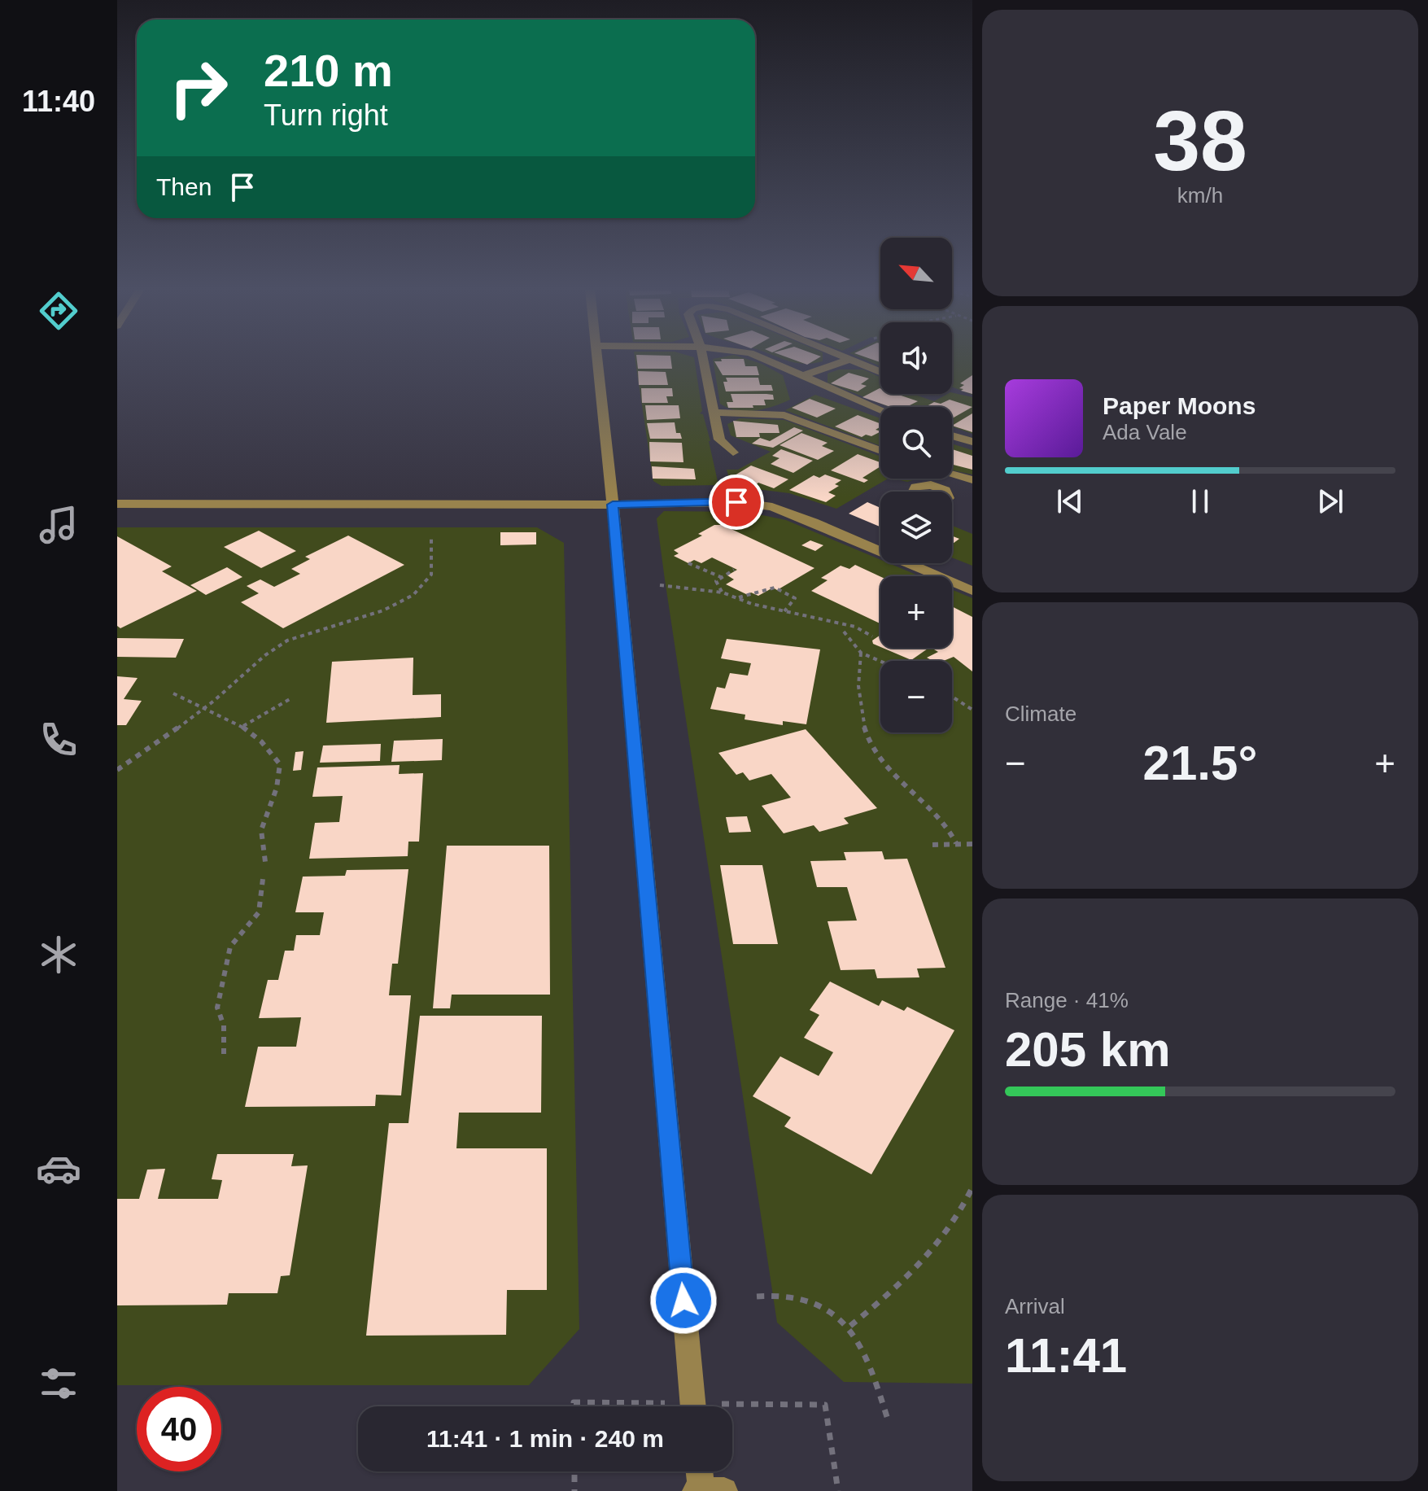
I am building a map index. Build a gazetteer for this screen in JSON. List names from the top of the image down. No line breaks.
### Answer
{"north":"top left","page":{"tabs":"11:40","tile":[["38","km/h"],"Climate",["Range · 41%","205 km"],["Arrival","11:41"]],"turn":["210 m","Turn right"],"then":"Then","map_buttons":["+","−"],"song":["Paper Moons","Ada Vale"],"heat":["−","21.5°","+"],"limit":"40","trip":"11:41 · 1 min · 240 m"}}
